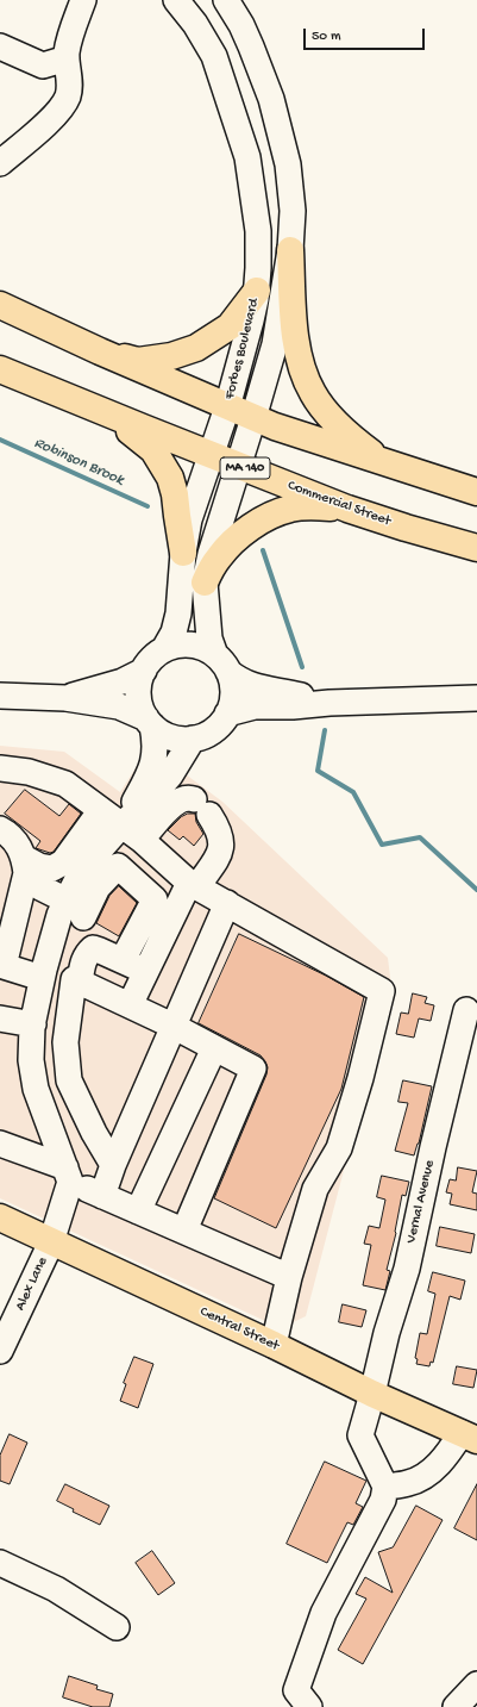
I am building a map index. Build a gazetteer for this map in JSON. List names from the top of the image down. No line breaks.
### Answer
{"streets":{"main road":["MA 140","Commercial Street","Central Street"],"street":["Forbes Boulevard","Vernal Avenue","Alex Lane"]},"crossings":[["Forbes Boulevard","Commercial Street"],["Vernal Avenue","Central Street"],["Alex Lane","Central Street"]],"water":["Robinson Brook"],"scale_bar":"50 m"}
